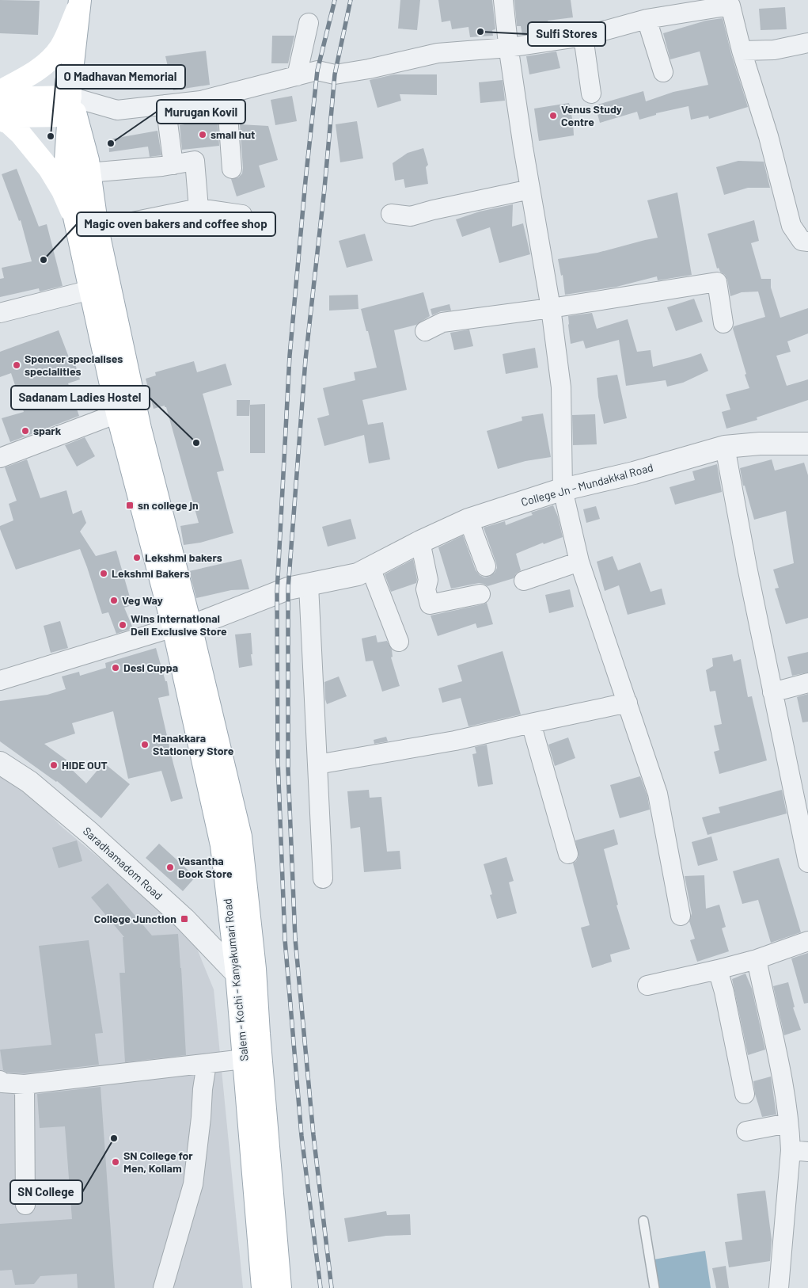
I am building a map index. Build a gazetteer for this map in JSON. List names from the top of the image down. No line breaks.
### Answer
{"streets":{"main road":["Salem - Kochi - Kanyakumari Road"],"street":["College Jn - Mundakkal Road","Saradhamadom Road"]},"crossings":[["College Jn - Mundakkal Road","Salem - Kochi - Kanyakumari Road"],["Saradhamadom Road","Salem - Kochi - Kanyakumari Road"]],"places":{"other":["Sulfi Stores","Venus Study Centre","small hut","O Madhavan Memorial","Murugan Kovil","Magic oven bakers and coffee shop","Spencer specialises specialities","spark","Sadanam Ladies Hostel","Lekshmi bakers","Lekshmi Bakers","Veg Way","Wins International Dell Exclusive Store","Desi Cuppa","Manakkara Stationery Store","HIDE OUT","Vasantha Book Store","SN College","SN College for Men, Kollam"],"transit":["sn college jn","College Junction"]}}
